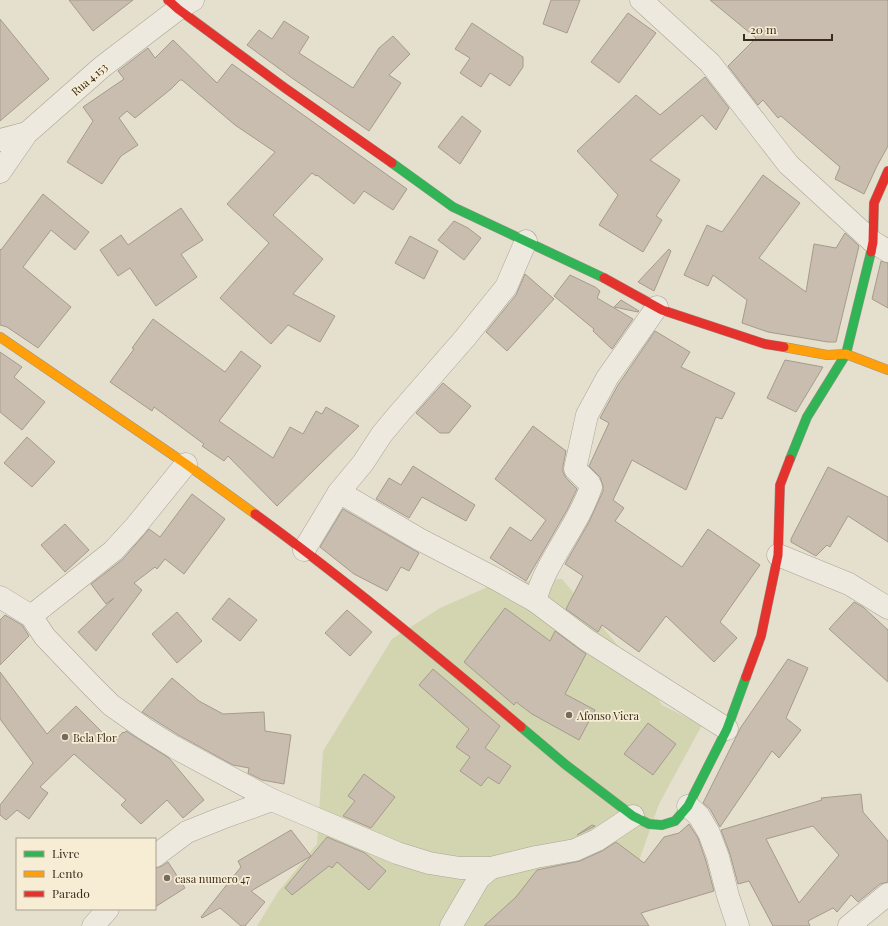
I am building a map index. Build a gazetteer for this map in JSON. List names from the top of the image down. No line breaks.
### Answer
{"streets":{"street":["Rua 4.153"]},"places":["Afonso Viera","Bela Flor","casa numero 47"],"legend":["Livre","Lento","Parado"],"scale_bar":"20 m"}
